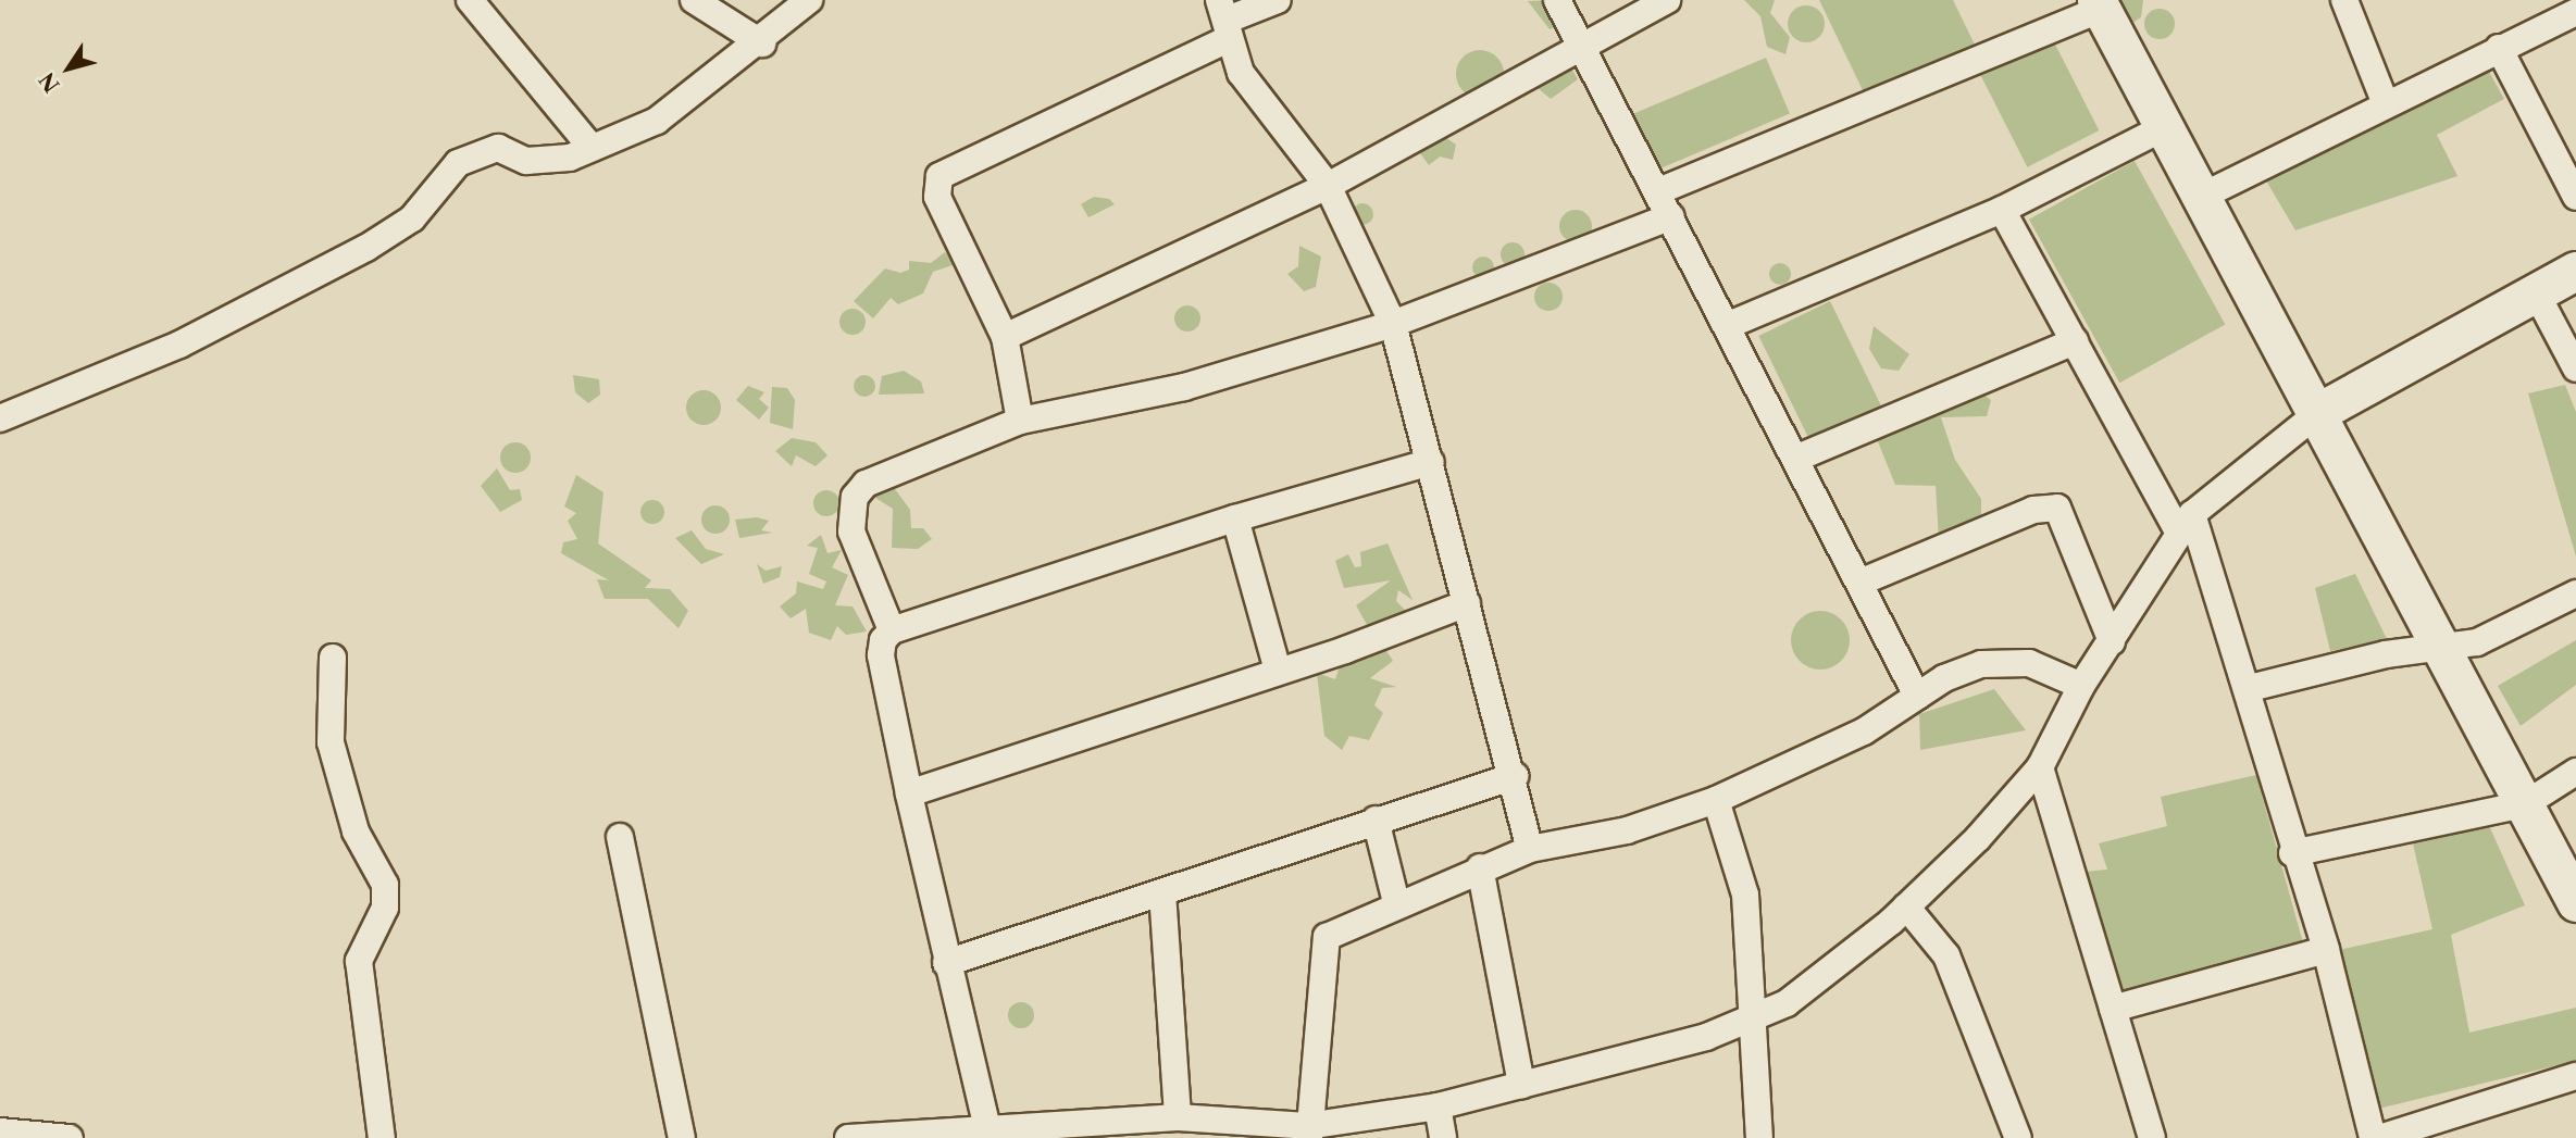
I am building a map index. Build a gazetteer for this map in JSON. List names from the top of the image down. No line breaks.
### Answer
{"north":"bottom left"}
